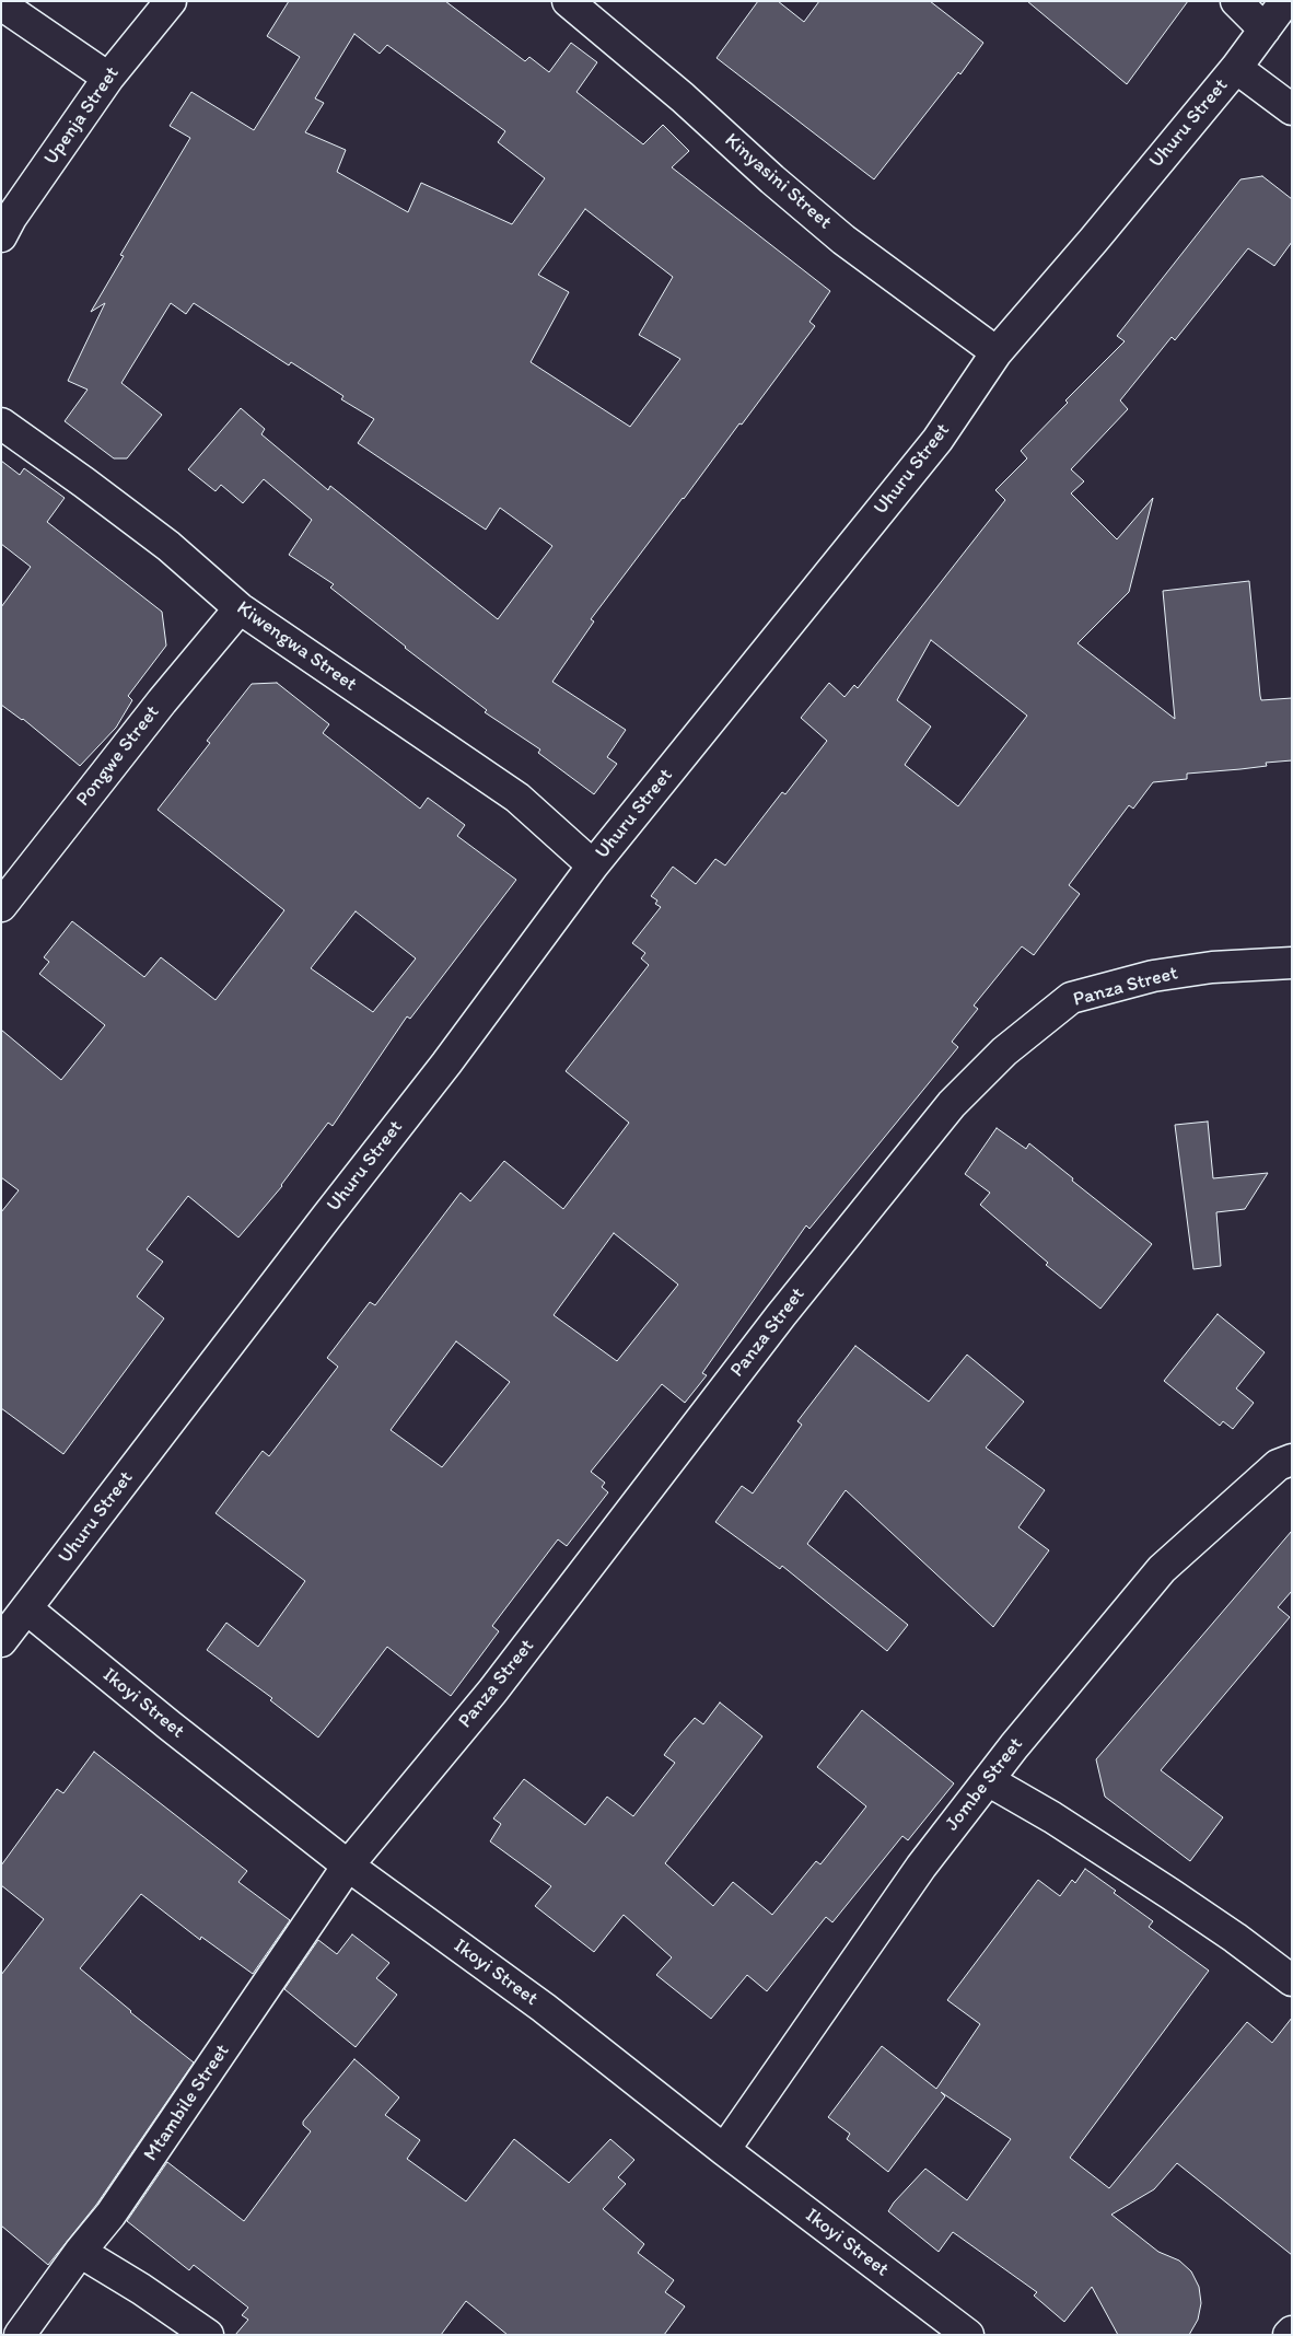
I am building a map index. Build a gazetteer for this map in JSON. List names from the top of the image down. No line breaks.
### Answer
{"streets":{"street":["Upenja Street","Uhuru Street","Kinyasini Street","Kiwengwa Street","Pongwe Street","Panza Street","Ikoyi Street","Jombe Street","Mtambile Street"]},"crossings":[["Uhuru Street","Kinyasini Street"],["Uhuru Street","Kiwengwa Street"],["Uhuru Street","Ikoyi Street"],["Kiwengwa Street","Pongwe Street"],["Panza Street","Ikoyi Street"],["Panza Street","Mtambile Street"],["Ikoyi Street","Jombe Street"],["Ikoyi Street","Mtambile Street"]]}
